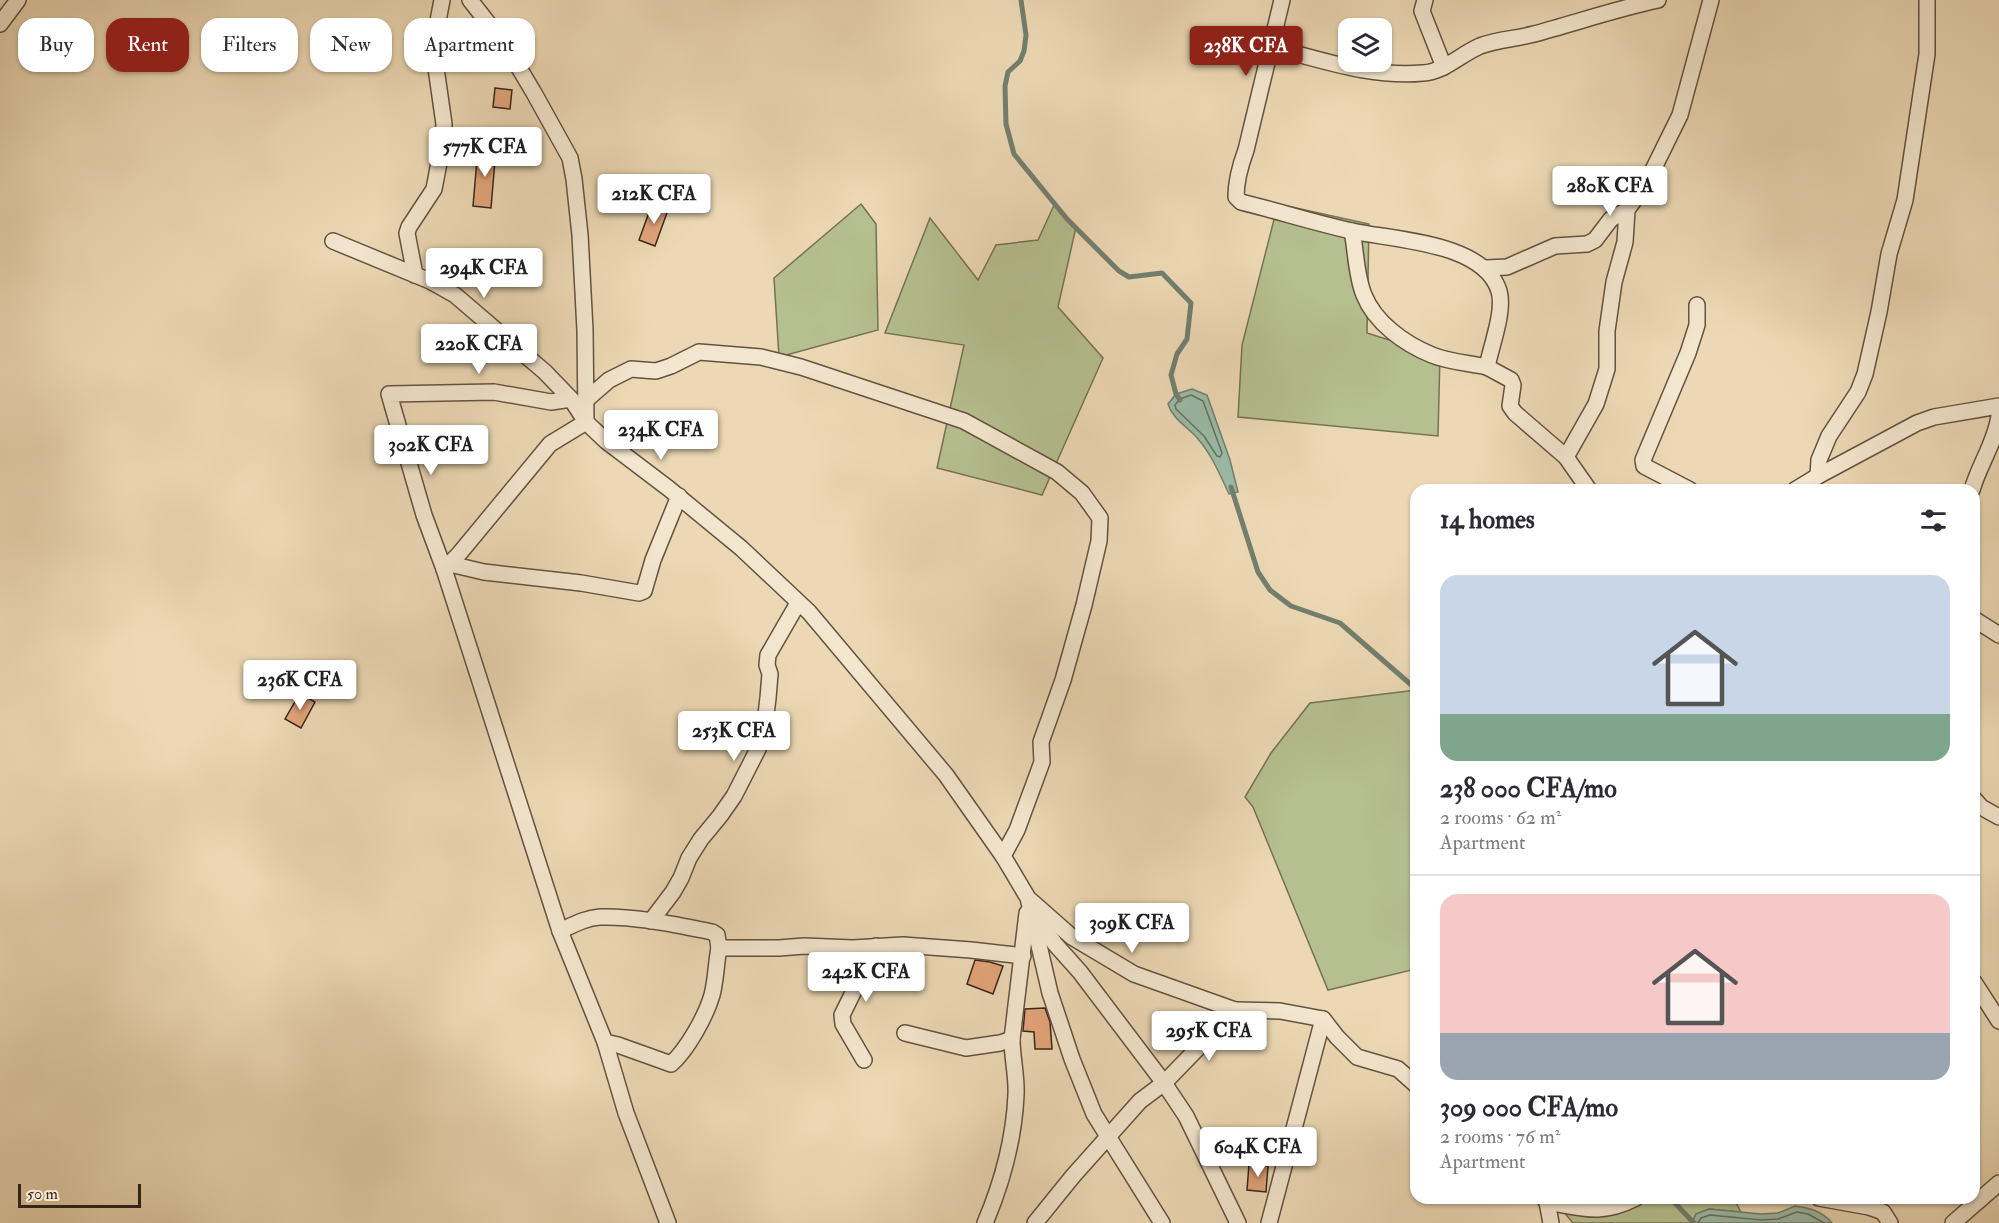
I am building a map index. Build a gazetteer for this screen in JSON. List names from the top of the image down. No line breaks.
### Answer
{"scale_bar":"50 m","page":{"chip":["Buy","Rent","Filters","New","Apartment"],"price":["238K CFA","577K CFA","280K CFA","212K CFA","294K CFA","220K CFA","234K CFA","302K CFA","236K CFA","253K CFA","309K CFA","242K CFA","295K CFA","604K CFA"],"heading":"14 homes","list":[{"name":"238 000 CFA/mo","note":"2 rooms · 62 m² · Apartment"},{"name":"309 000 CFA/mo","note":"2 rooms · 76 m² · Apartment"}],"scale":"50 m"}}
